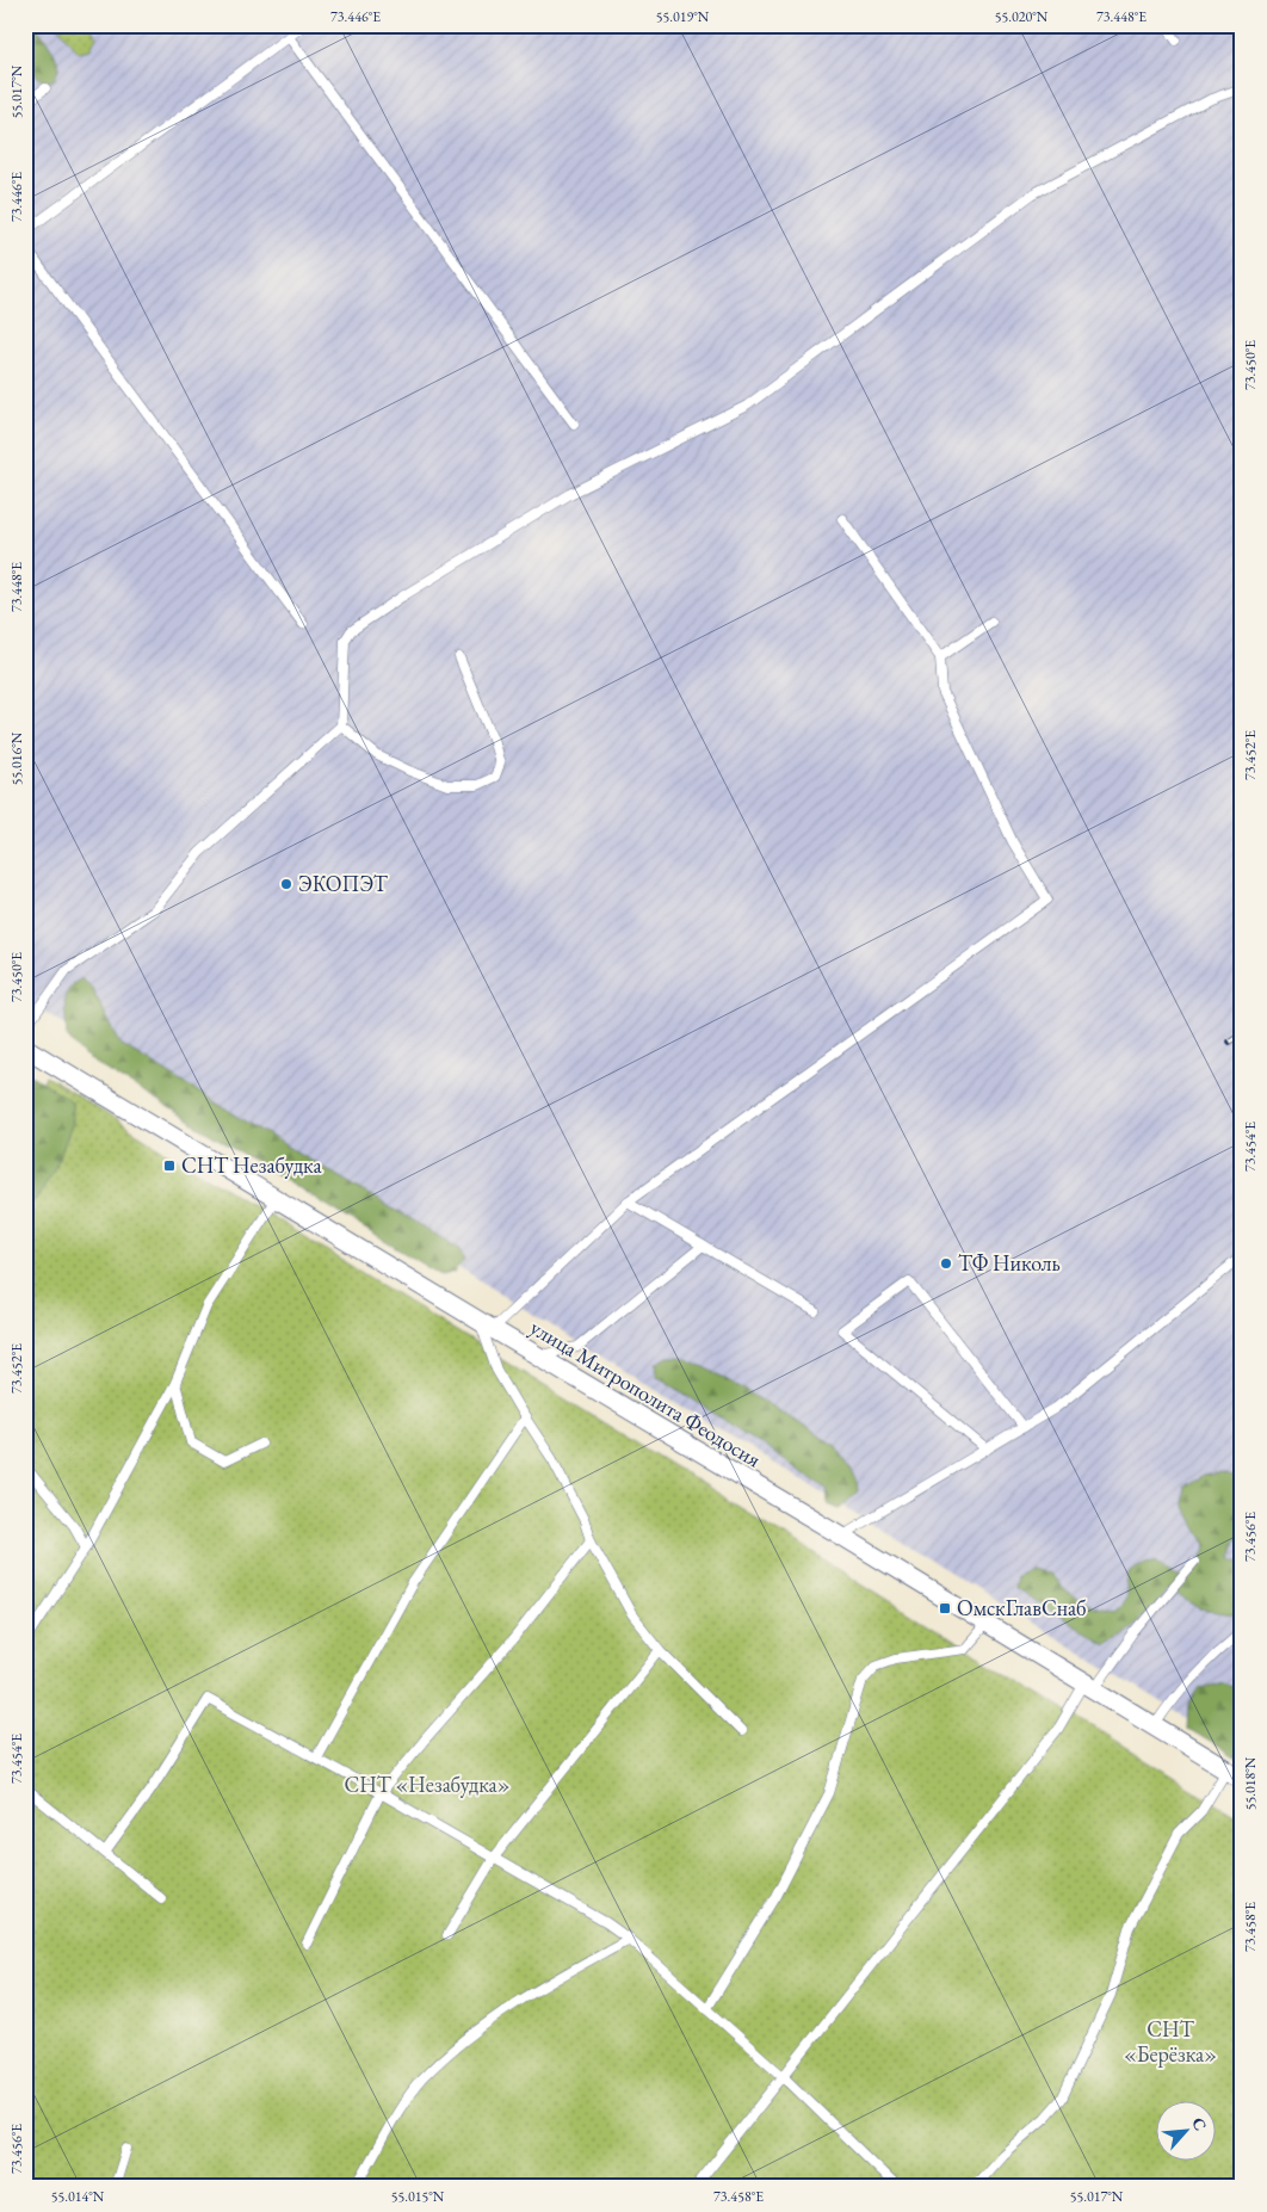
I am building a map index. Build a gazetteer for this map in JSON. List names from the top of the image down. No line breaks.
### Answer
{"streets":{"street":["улица Митрополита Феодосия"]},"parks":["СНТ «Незабудка»","СНТ «Берёзка»"],"places":{"other":["ЭКОПЭТ","ТФ Николь"],"transit":["СНТ Незабудка","ОмскГлавСнаб"]},"north":"top right","coordinates":["73.446°E","55.019°N","55.020°N","73.448°E","55.017°N","73.450°E","73.452°E","55.016°N","73.454°E","73.456°E","55.018°N","73.458°E","55.014°N","55.015°N"]}
